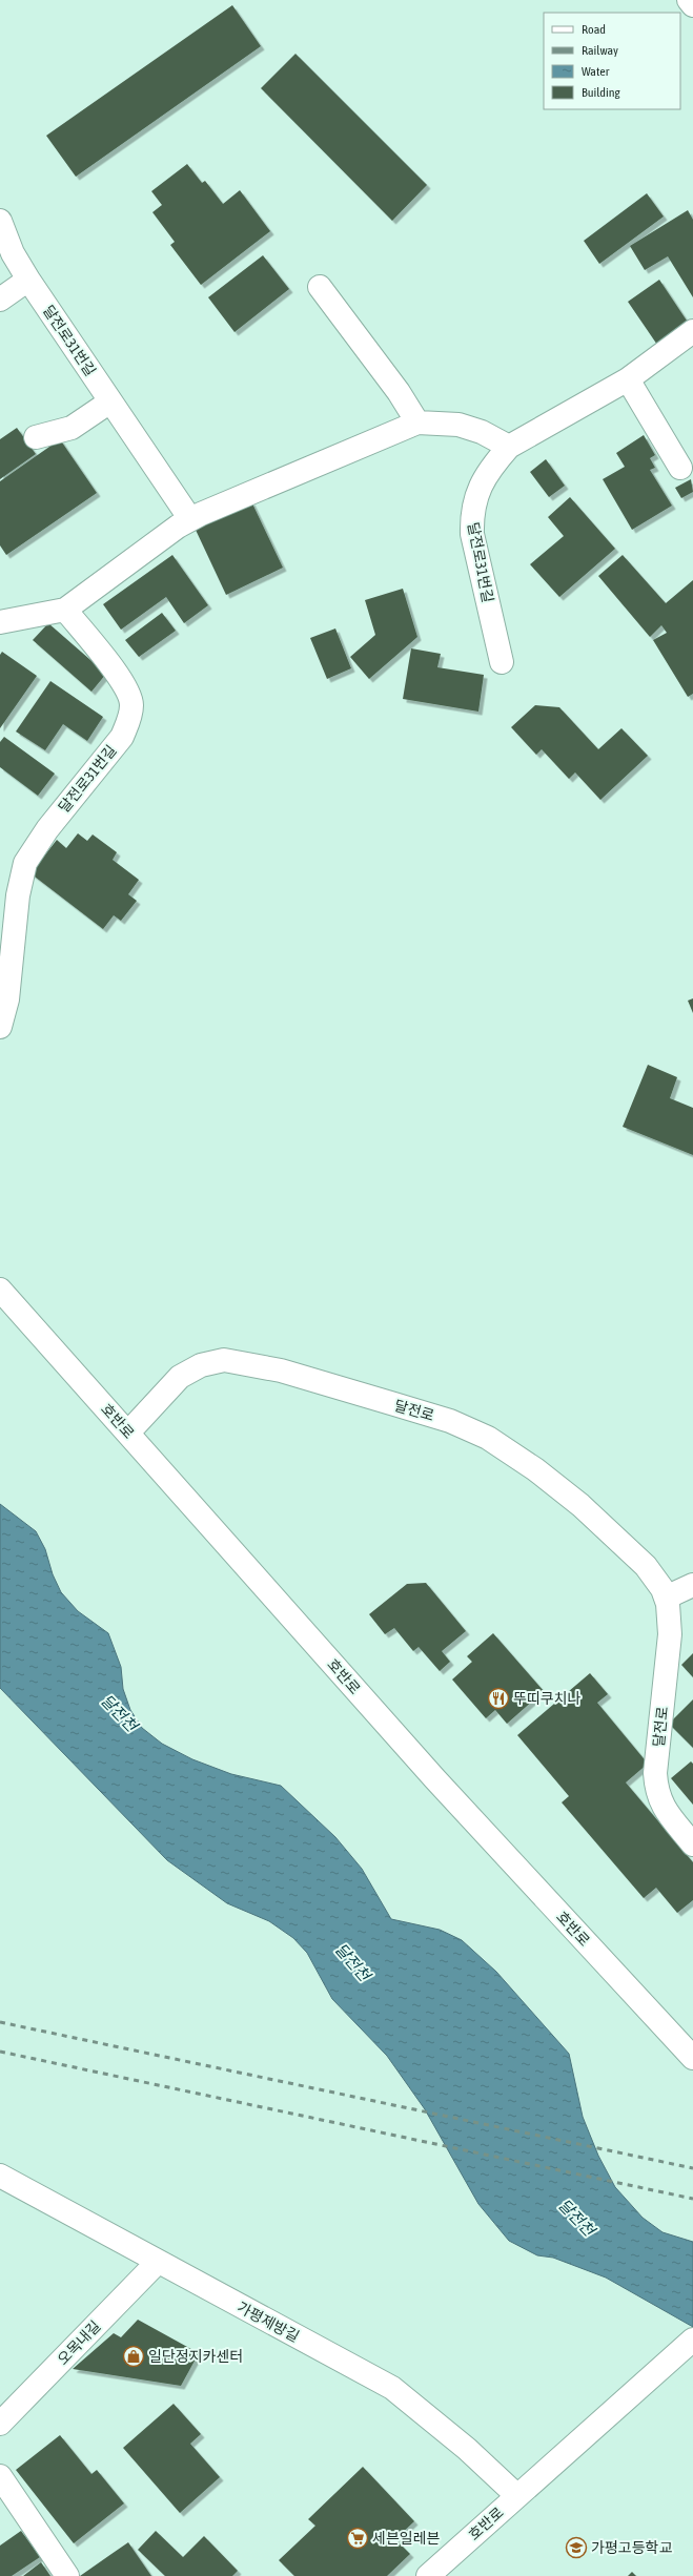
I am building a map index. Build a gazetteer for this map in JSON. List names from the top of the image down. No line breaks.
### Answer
{"streets":{"street":["달전로31번길","달전로","호반로","가평제방길","오목내길"]},"crossings":[["달전로","호반로"],["호반로","가평제방길"],["가평제방길","오목내길"]],"water":["달전천"],"places":{"restaurant":["뚜띠쿠치나"],"shop":["일단정지카센터"],"supermarket":["세븐일레븐"],"school or university":["가평고등학교"]},"legend":["Road","Railway","Water","Building"]}
